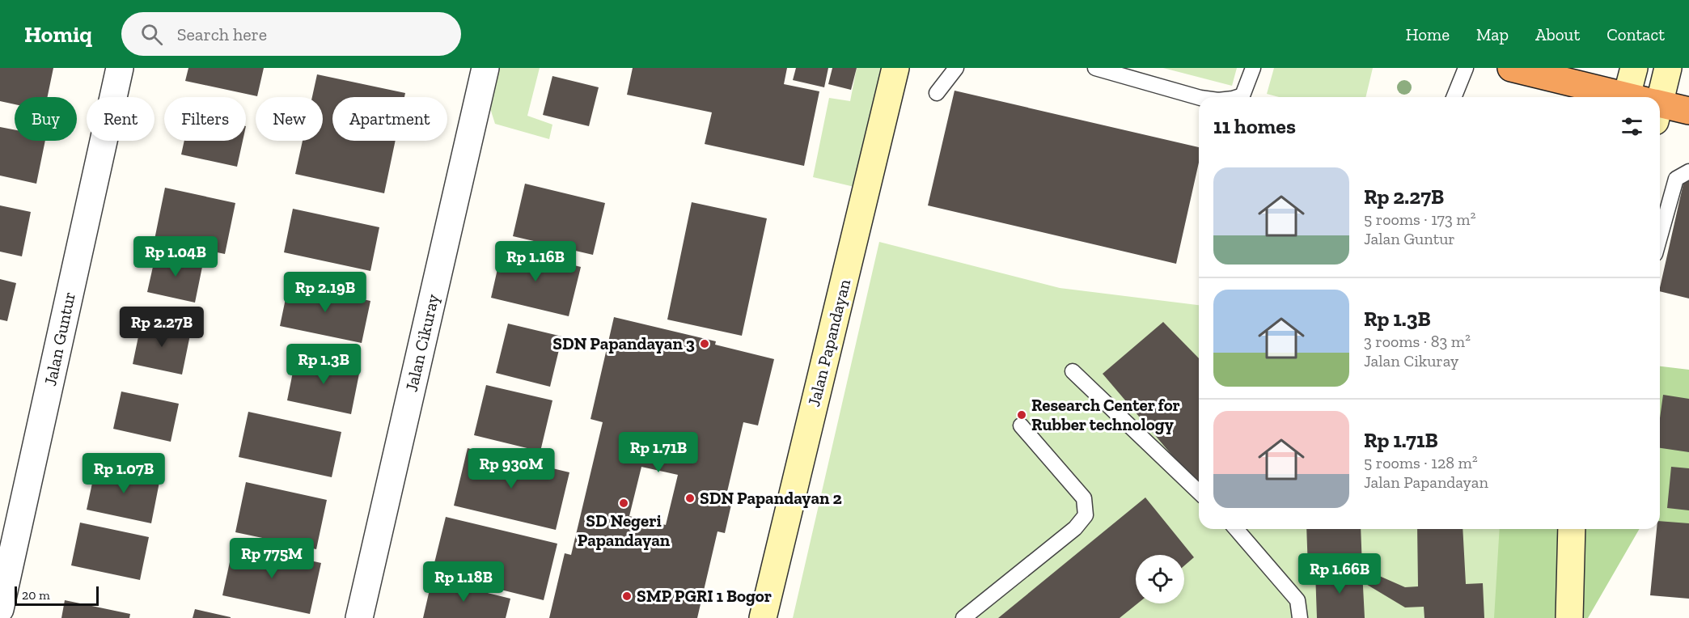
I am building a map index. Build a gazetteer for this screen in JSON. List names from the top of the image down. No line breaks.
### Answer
{"streets":{"street":["Jalan Guntur","Jalan Cikuray","Jalan Papandayan"]},"places":["SDN Papandayan 3","Research Center for Rubber technology","SDN Papandayan 2","SD Negeri Papandayan","SMP PGRI 1 Bogor"],"scale_bar":"20 m","page":{"header":"Homiq","search":"Search here","nav":["Home","Map","About","Contact"],"chip":["Buy","Rent","Filters","New","Apartment"],"heading":"11 homes","list":[{"name":"Rp 2.27B","note":"5 rooms · 173 m² · Jalan Guntur"},{"name":"Rp 1.3B","note":"3 rooms · 83 m² · Jalan Cikuray"},{"name":"Rp 1.71B","note":"5 rooms · 128 m² · Jalan Papandayan"}],"price":["Rp 1.04B","Rp 1.16B","Rp 2.19B","Rp 2.27B","Rp 1.3B","Rp 1.71B","Rp 930M","Rp 1.07B","Rp 775M","Rp 1.66B","Rp 1.18B"],"scale":"20 m"}}
